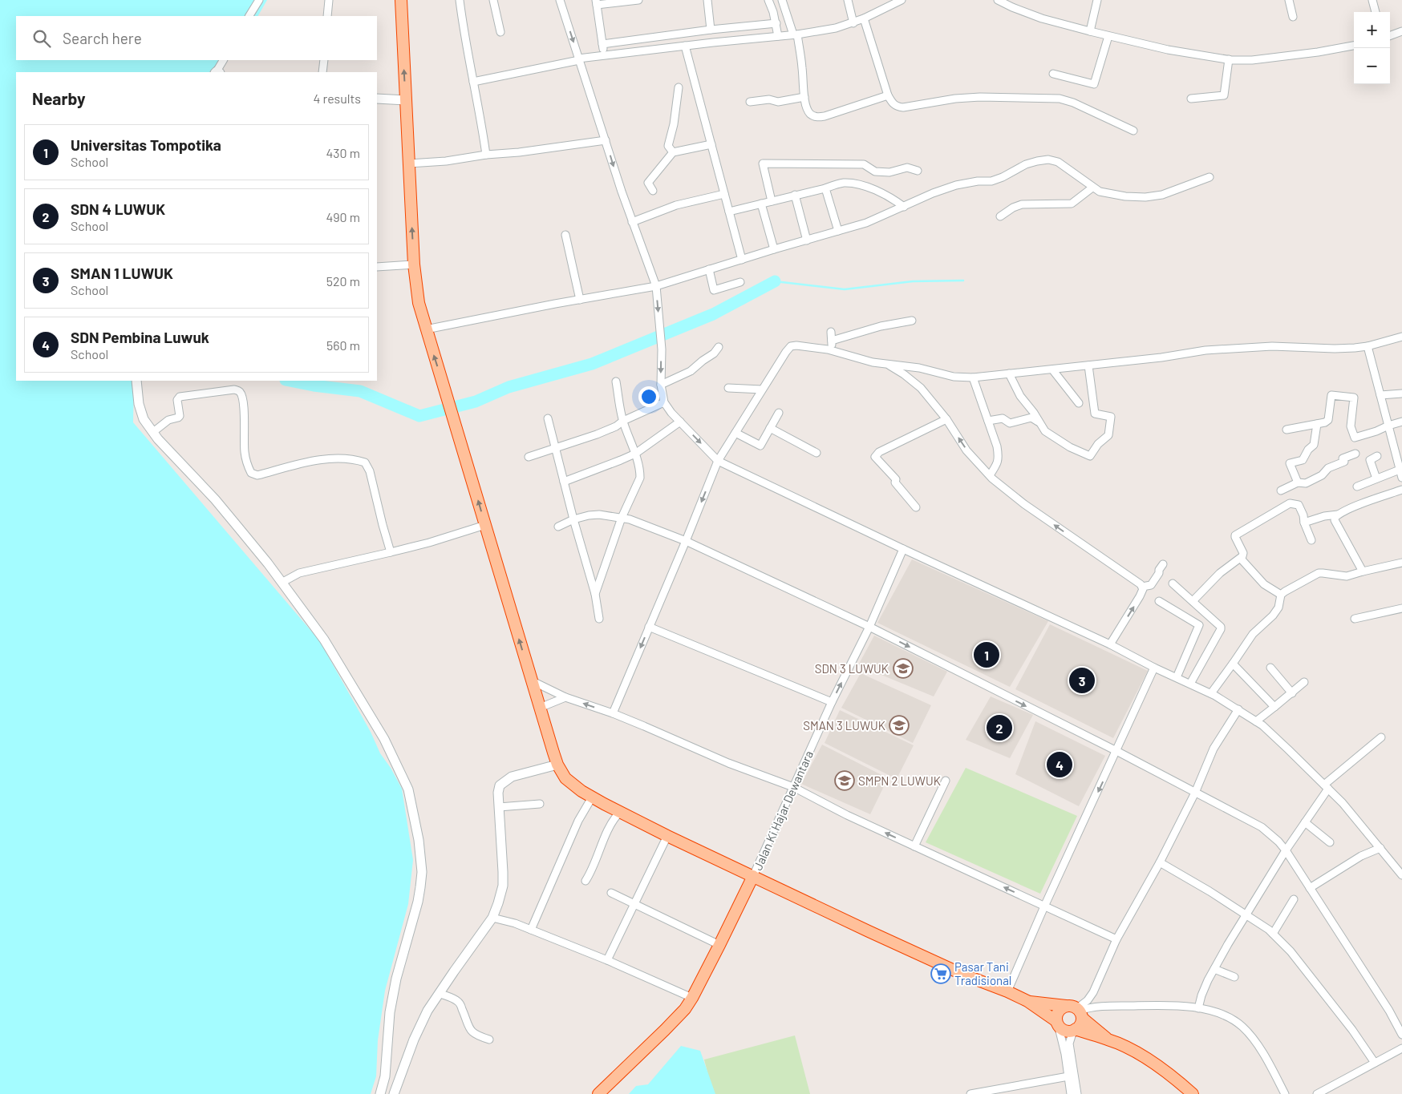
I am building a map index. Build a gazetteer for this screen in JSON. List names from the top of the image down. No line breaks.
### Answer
{"streets":{"street":["Jalan Ki Hajar Dewantara"]},"places":{"school or university":["SDN 3 LUWUK","SMAN 3 LUWUK","SMPN 2 LUWUK"],"supermarket":["Pasar Tani Tradisional"]},"page":{"map_buttons":["+","−"],"search":"Search here","heading":["Nearby","4 results"],"list":[{"mark":"1","name":"Universitas Tompotika","note":"School","value":"430 m"},{"mark":"2","name":"SDN 4 LUWUK","note":"School","value":"490 m"},{"mark":"3","name":"SMAN 1 LUWUK","note":"School","value":"520 m"},{"mark":"4","name":"SDN Pembina Luwuk","note":"School","value":"560 m"}],"pins":["1","3","2","4"]}}
